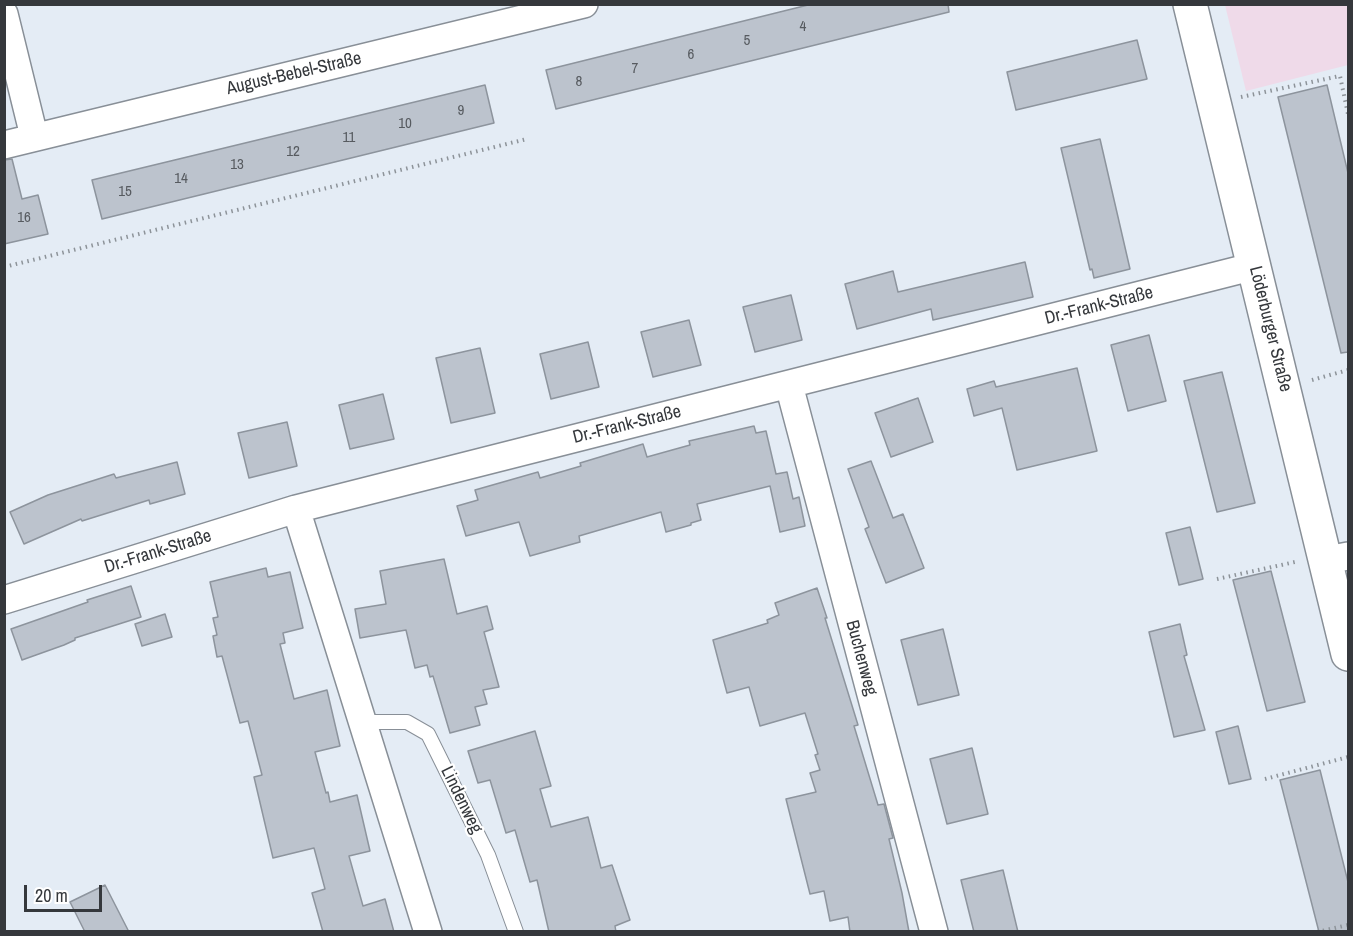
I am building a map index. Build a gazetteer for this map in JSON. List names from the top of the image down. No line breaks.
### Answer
{"streets":{"street":["August-Bebel-Straße","Dr.-Frank-Straße","Löderburger Straße","Buchenweg"],"lane":["Lindenweg"]},"crossings":[["Dr.-Frank-Straße","Löderburger Straße"],["Dr.-Frank-Straße","Buchenweg"]],"house_numbers":["4","5","6","7","8","9","10","11","12","13","14","15","16"],"scale_bar":"20 m"}
